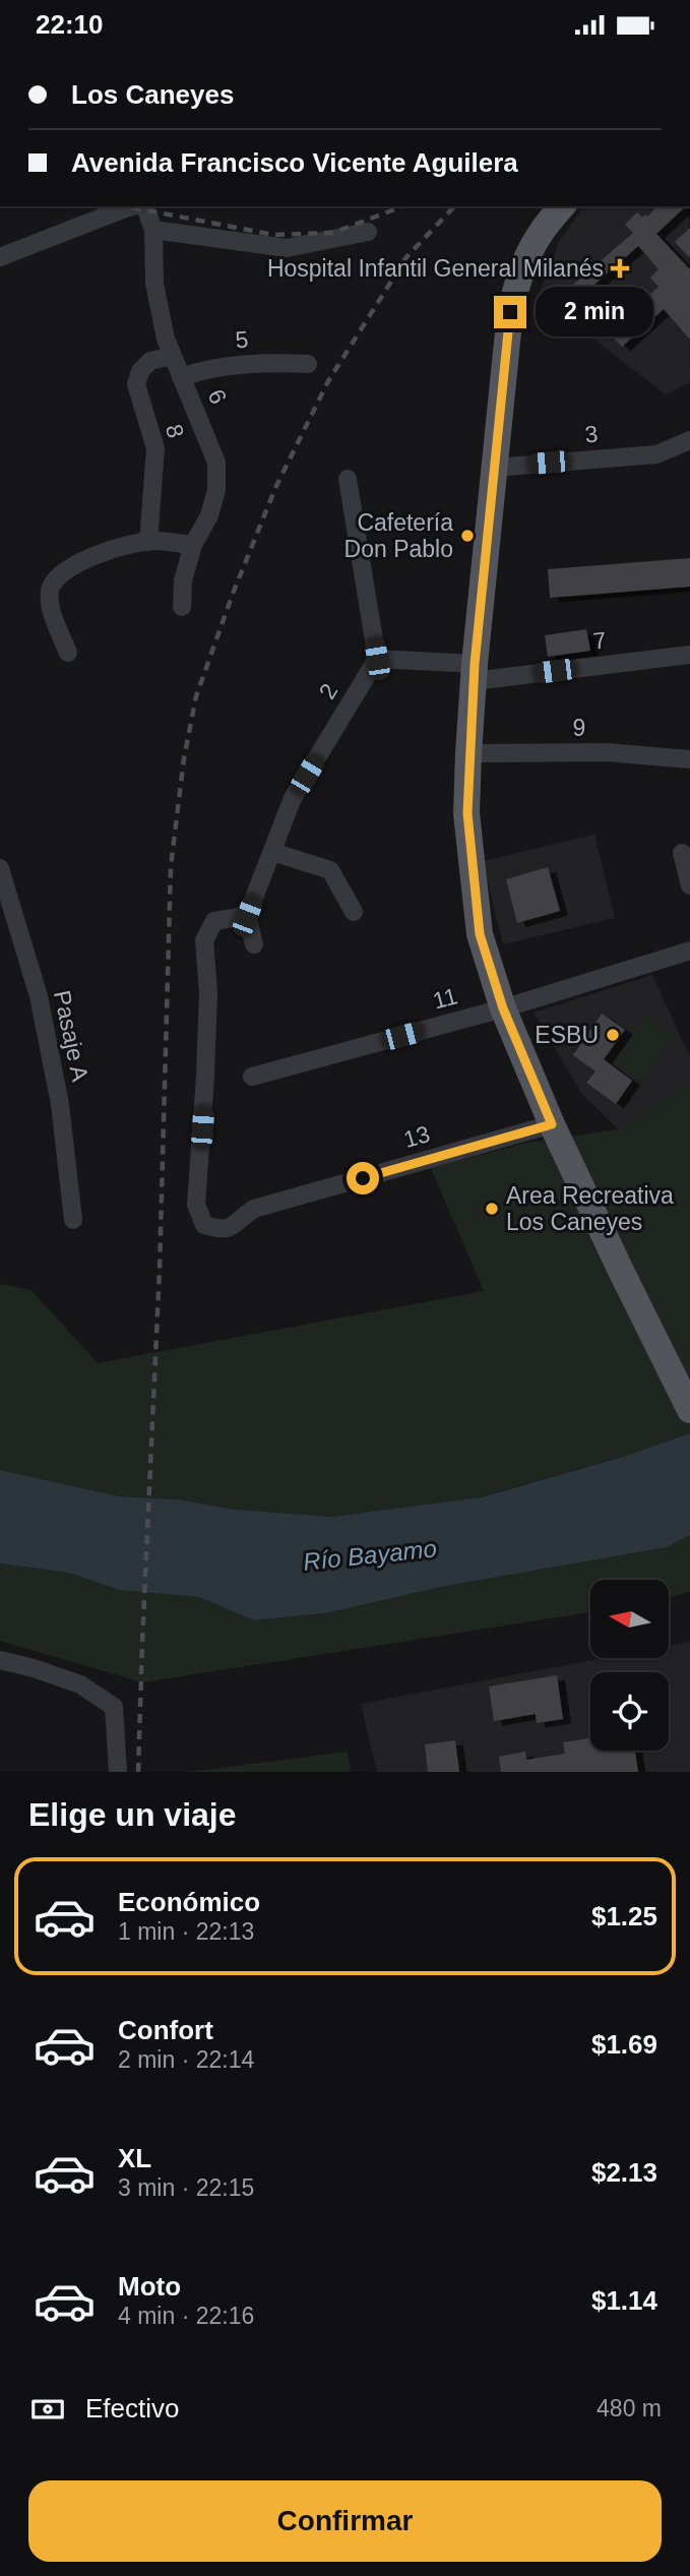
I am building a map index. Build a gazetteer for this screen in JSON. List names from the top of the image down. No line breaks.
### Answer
{"streets":{"street":["5","6","8","3","7","2","9","11","Pasaje A","13"]},"crossings":[["5","6"],["6","8"],["7","2"],["2","13"]],"water":["Río Bayamo"],"places":{"health":["Hospital Infantil General Milanés"],"other":["Cafetería Don Pablo","ESBU","Area Recreativa Los Caneyes"]},"north":"left","page":{"status":"22:10","banner":["Los Caneyes","Avenida Francisco Vicente Aguilera"],"bubble":"2 min","heading":"Elige un viaje","list":[{"name":"Económico","note":"1 min · 22:13","value":"$1.25"},{"name":"Confort","note":"2 min · 22:14","value":"$1.69"},{"name":"XL","note":"3 min · 22:15","value":"$2.13"},{"name":"Moto","note":"4 min · 22:16","value":"$1.14"}],"pay":["Efectivo","480 m"],"buttons":"Confirmar"}}
